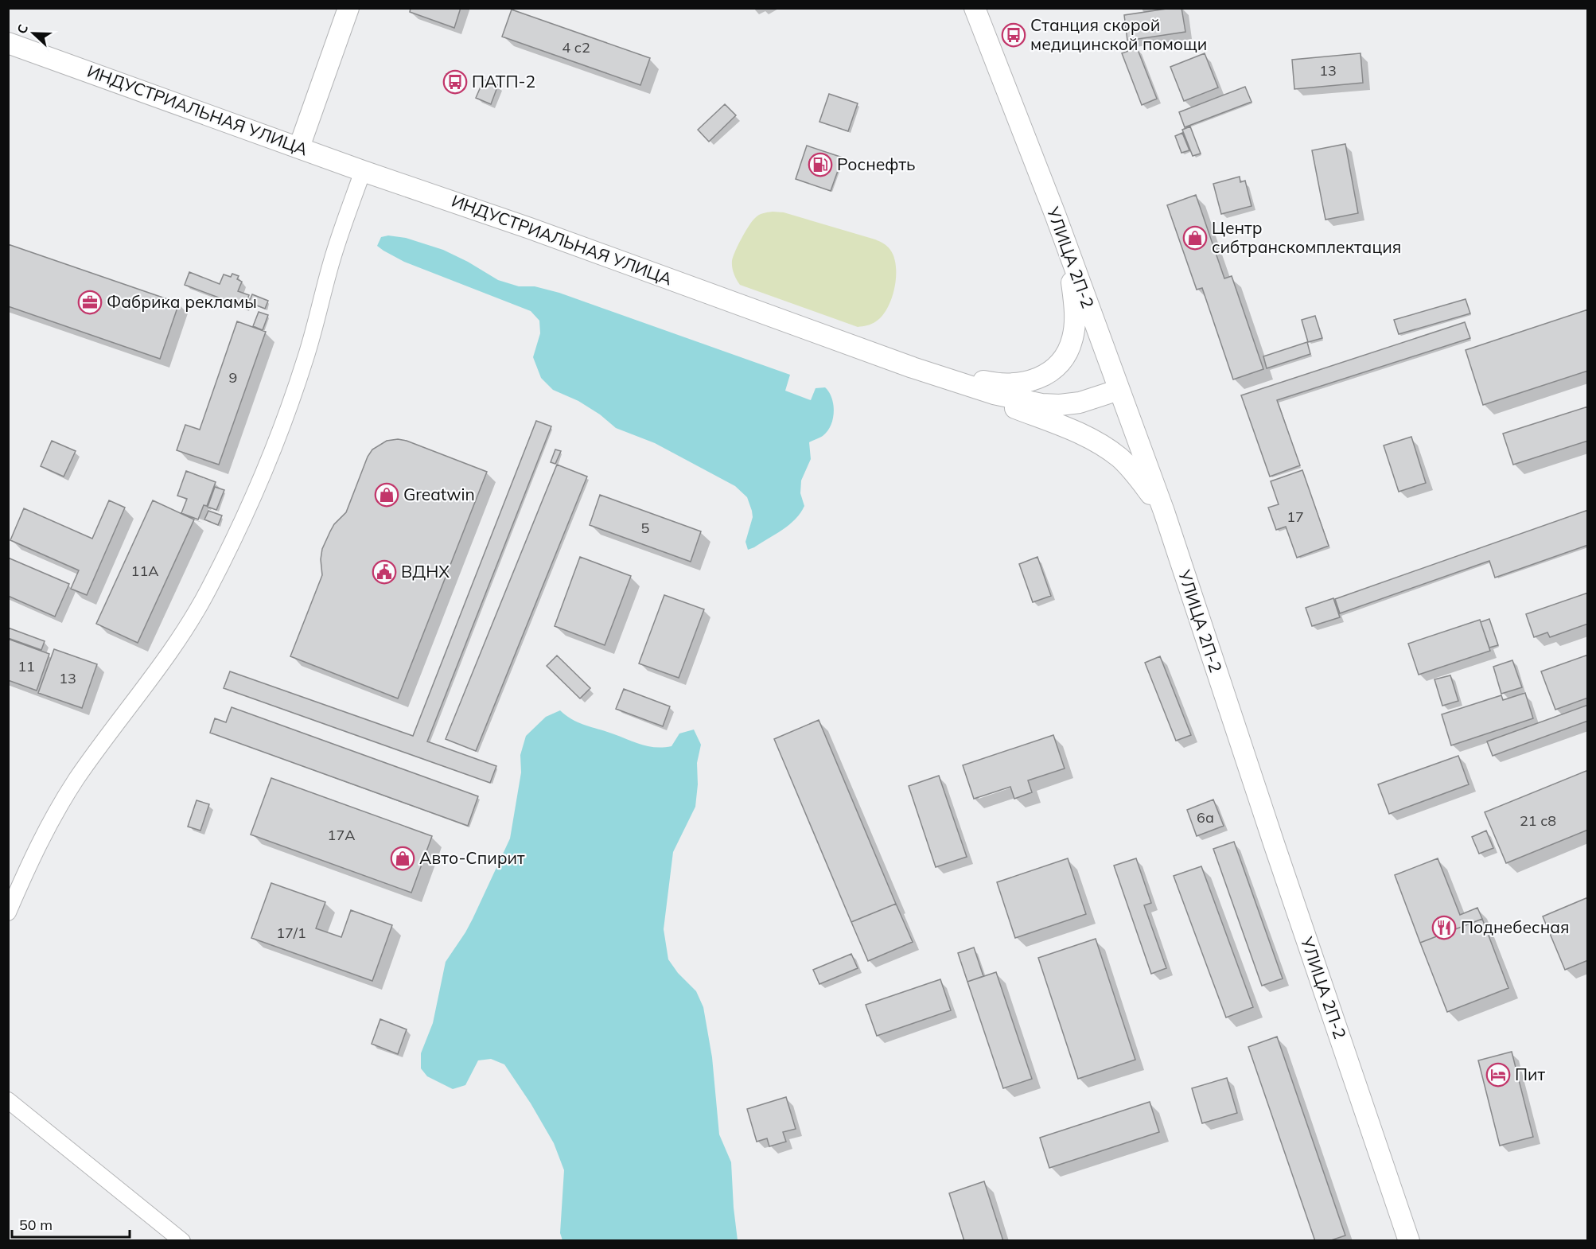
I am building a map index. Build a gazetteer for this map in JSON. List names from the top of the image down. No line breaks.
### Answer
{"streets":{"main road":["ИНДУСТРИАЛЬНАЯ УЛИЦА","УЛИЦА 2П-2"]},"crossings":[["ИНДУСТРИАЛЬНАЯ УЛИЦА","УЛИЦА 2П-2"]],"places":{"bus stop":["Станция скорой медицинской помощи","ПАТП-2"],"fuel station":["Роснефть"],"shop":["Центр сибтранскомплектация","Greatwin","Авто-Спирит"],"office":["Фабрика рекламы"],"public building":["ВДНХ"],"restaurant":["Поднебесная"],"hotel":["Пит"]},"house_numbers":["4 с2","13","9","17","5","11А","11","13","6а","21 с8","17А","17/1"],"scale_bar":"50 m","north":"left"}
